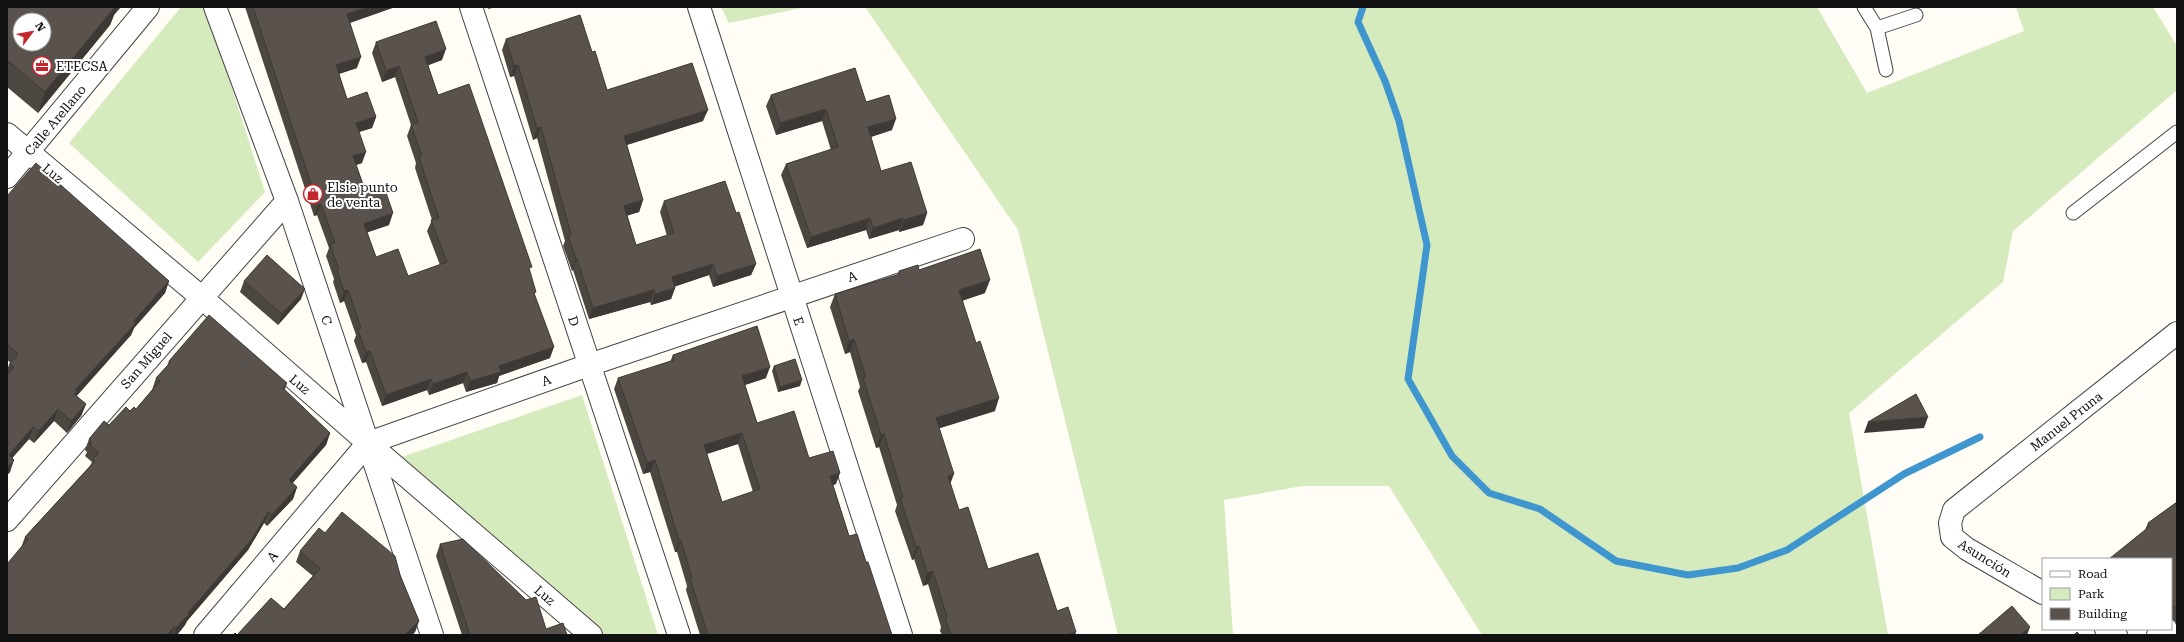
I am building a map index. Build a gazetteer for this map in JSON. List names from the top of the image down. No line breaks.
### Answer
{"streets":{"street":["Calle Arellano","Luz","A","C","D","E","San Miguel","Manuel Pruna","Asunción"]},"crossings":[["Calle Arellano","Luz"],["Luz","A"],["Luz","C"],["Luz","San Miguel"],["A","C"],["A","D"],["A","E"],["C","San Miguel"],["Manuel Pruna","Asunción"]],"places":{"office":["ETECSA"],"shop":["Elsie punto de venta"]},"legend":["Road","Park","Building"],"north":"top right"}
